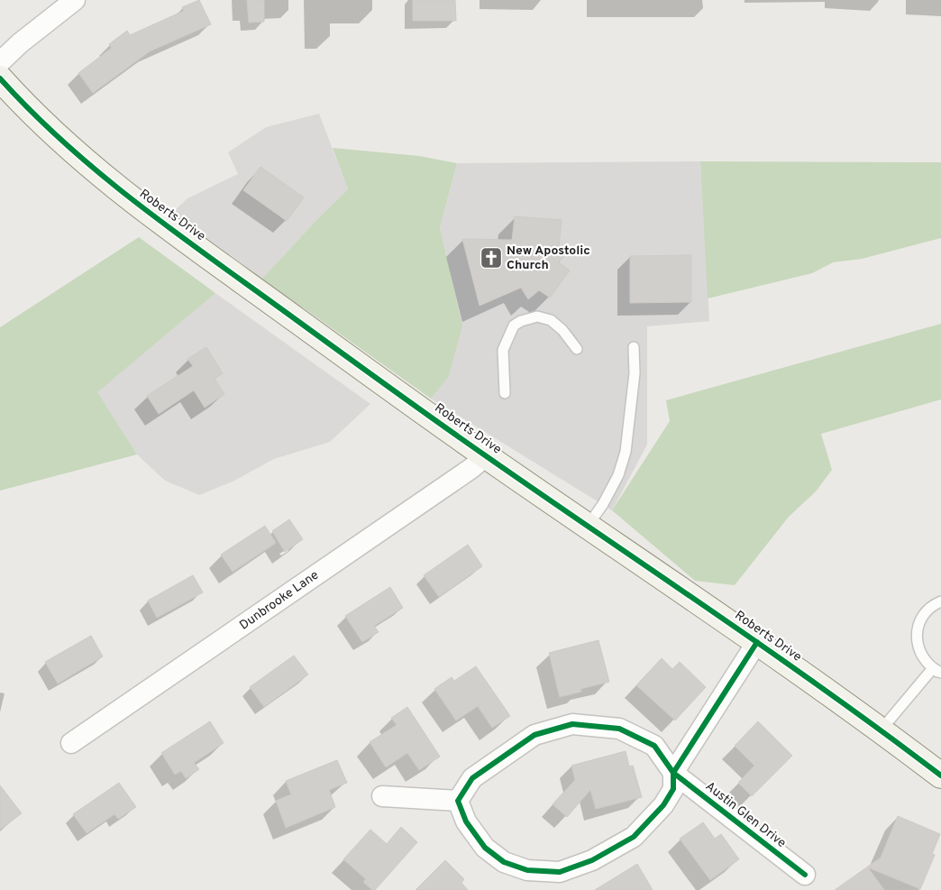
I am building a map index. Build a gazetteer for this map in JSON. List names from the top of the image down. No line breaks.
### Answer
{"streets":{"street":["Roberts Drive","Dunbrooke Lane","Austin Glen Drive"]},"crossings":[["Roberts Drive","Dunbrooke Lane"]],"places":{"church":["New Apostolic Church"]}}
